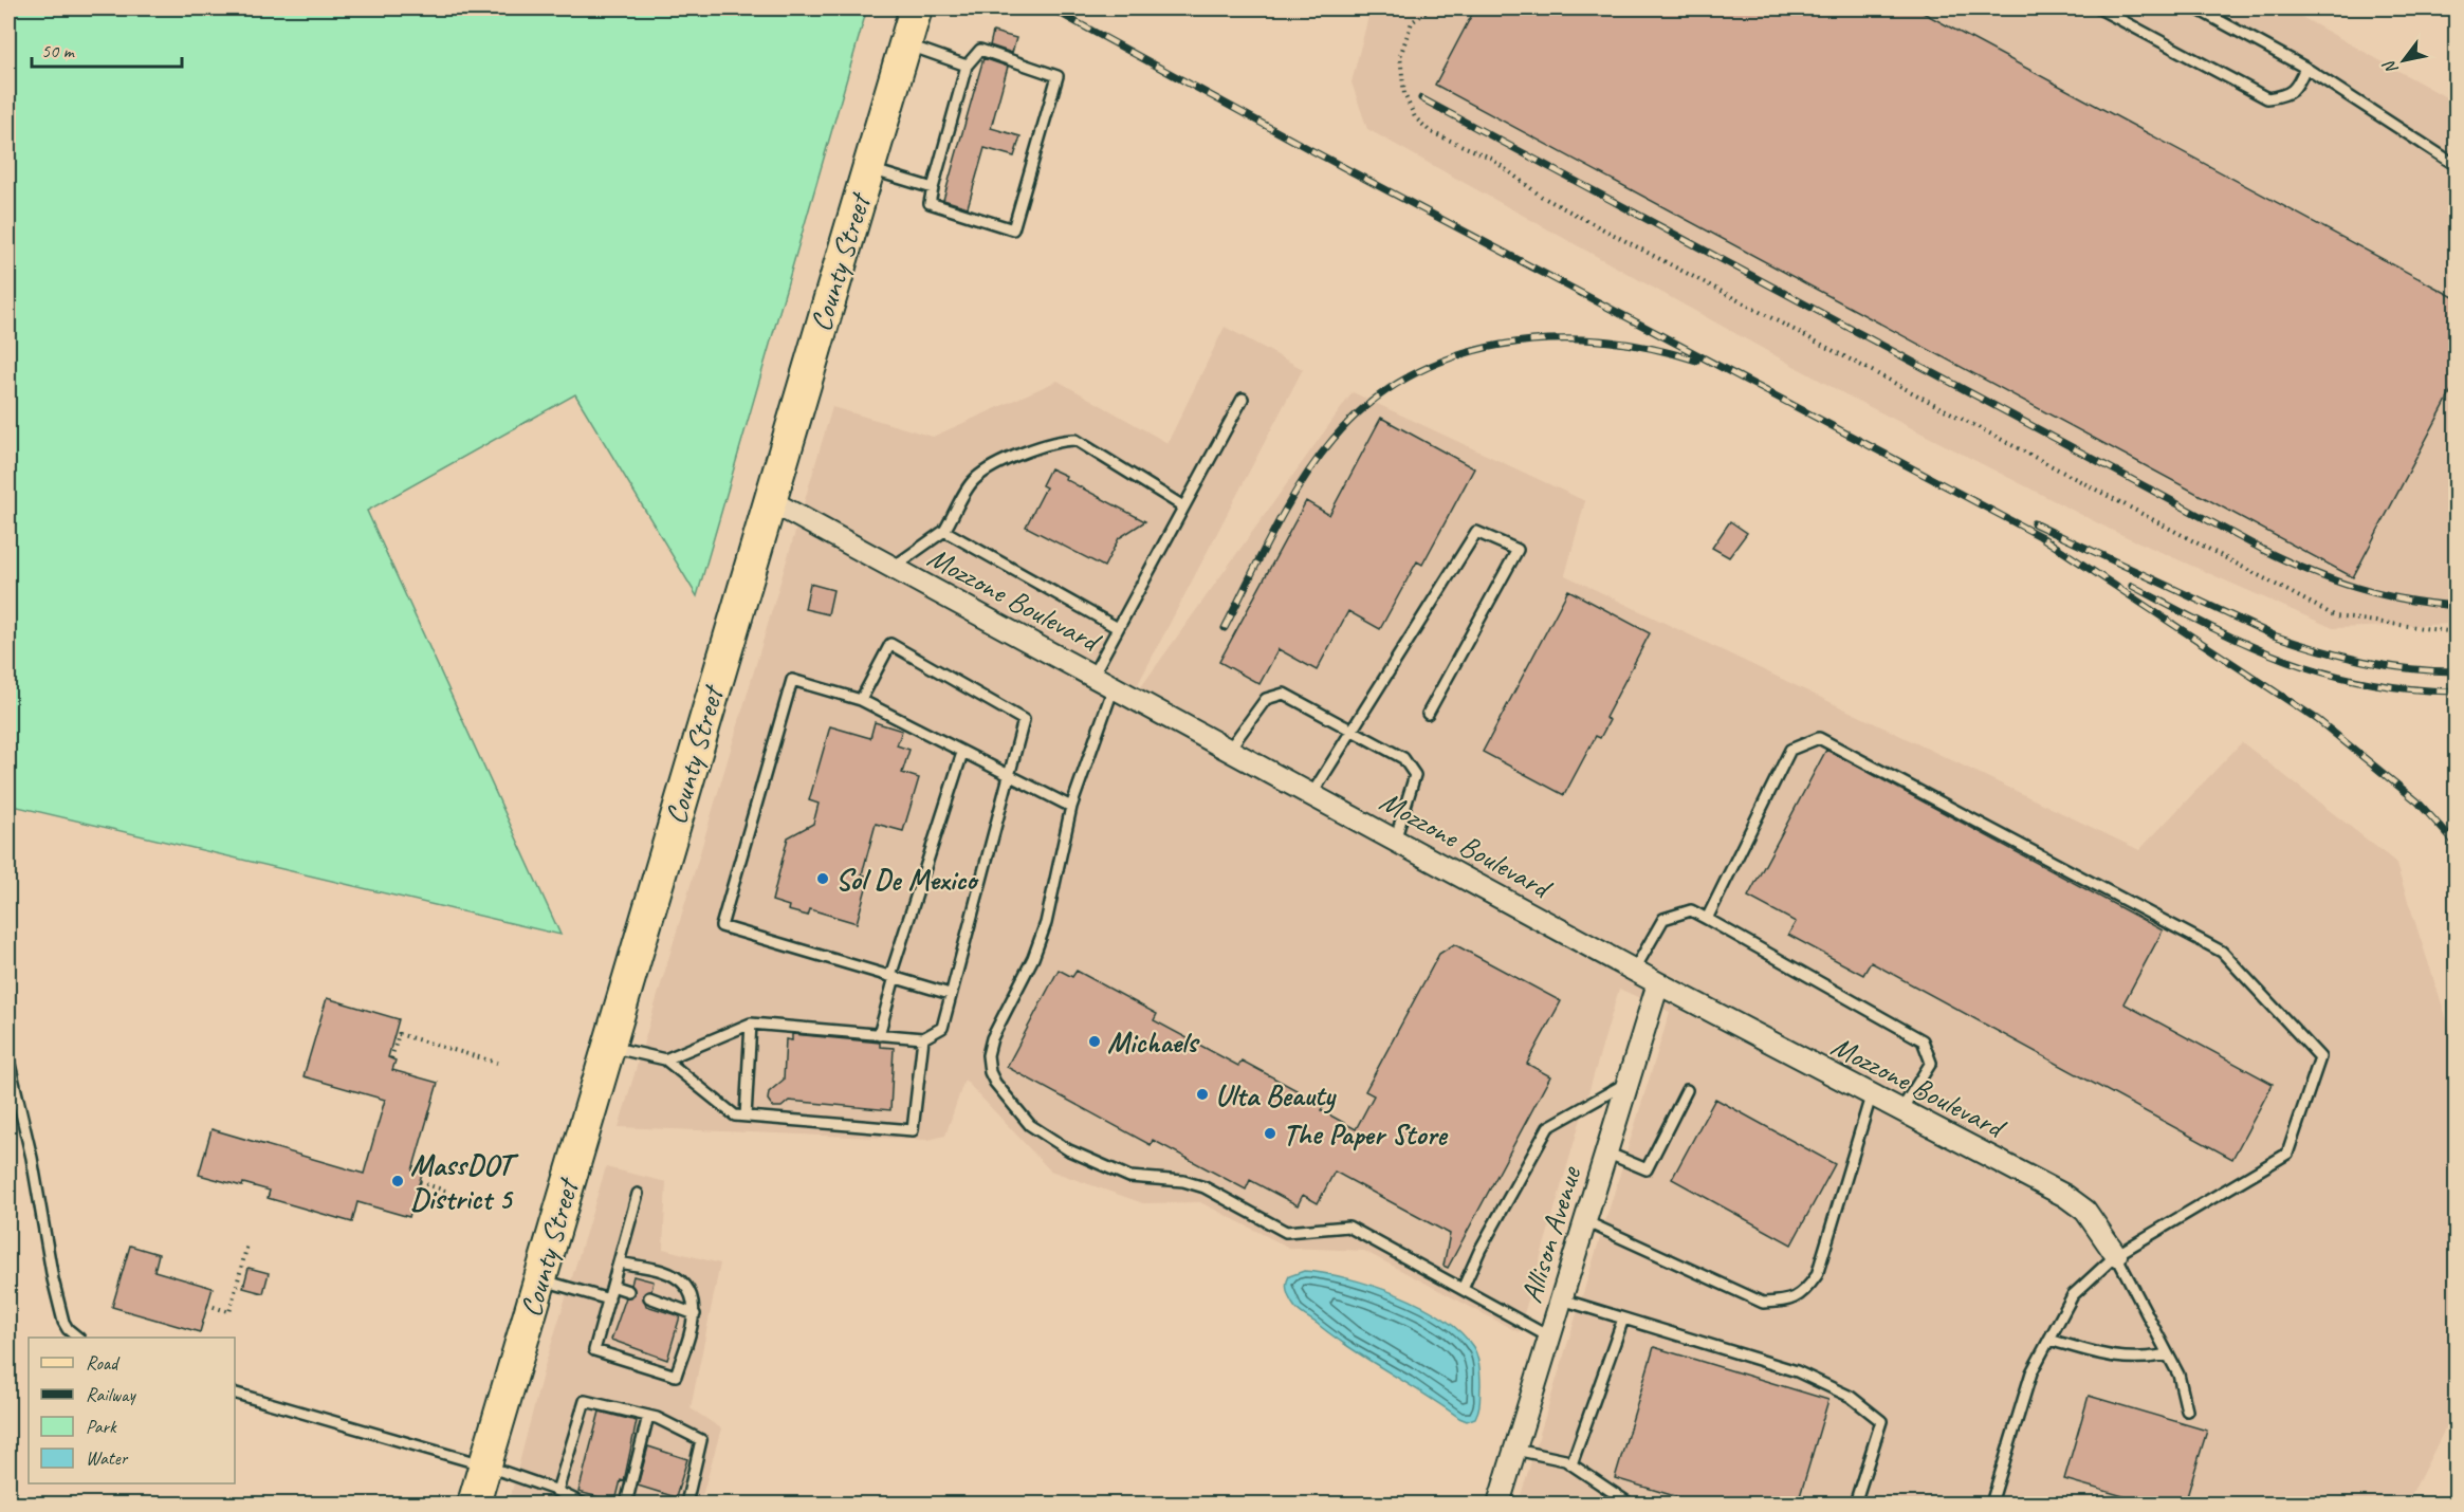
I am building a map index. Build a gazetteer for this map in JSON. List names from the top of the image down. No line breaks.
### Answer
{"streets":{"main road":["County Street"],"street":["Mozzone Boulevard","Allison Avenue"]},"crossings":[["County Street","Mozzone Boulevard"],["Mozzone Boulevard","Allison Avenue"]],"places":["Sol De Mexico","Michaels","Ulta Beauty","The Paper Store","MassDOT District 5"],"legend":["Road","Railway","Park","Water"],"scale_bar":"50 m","north":"bottom left"}
